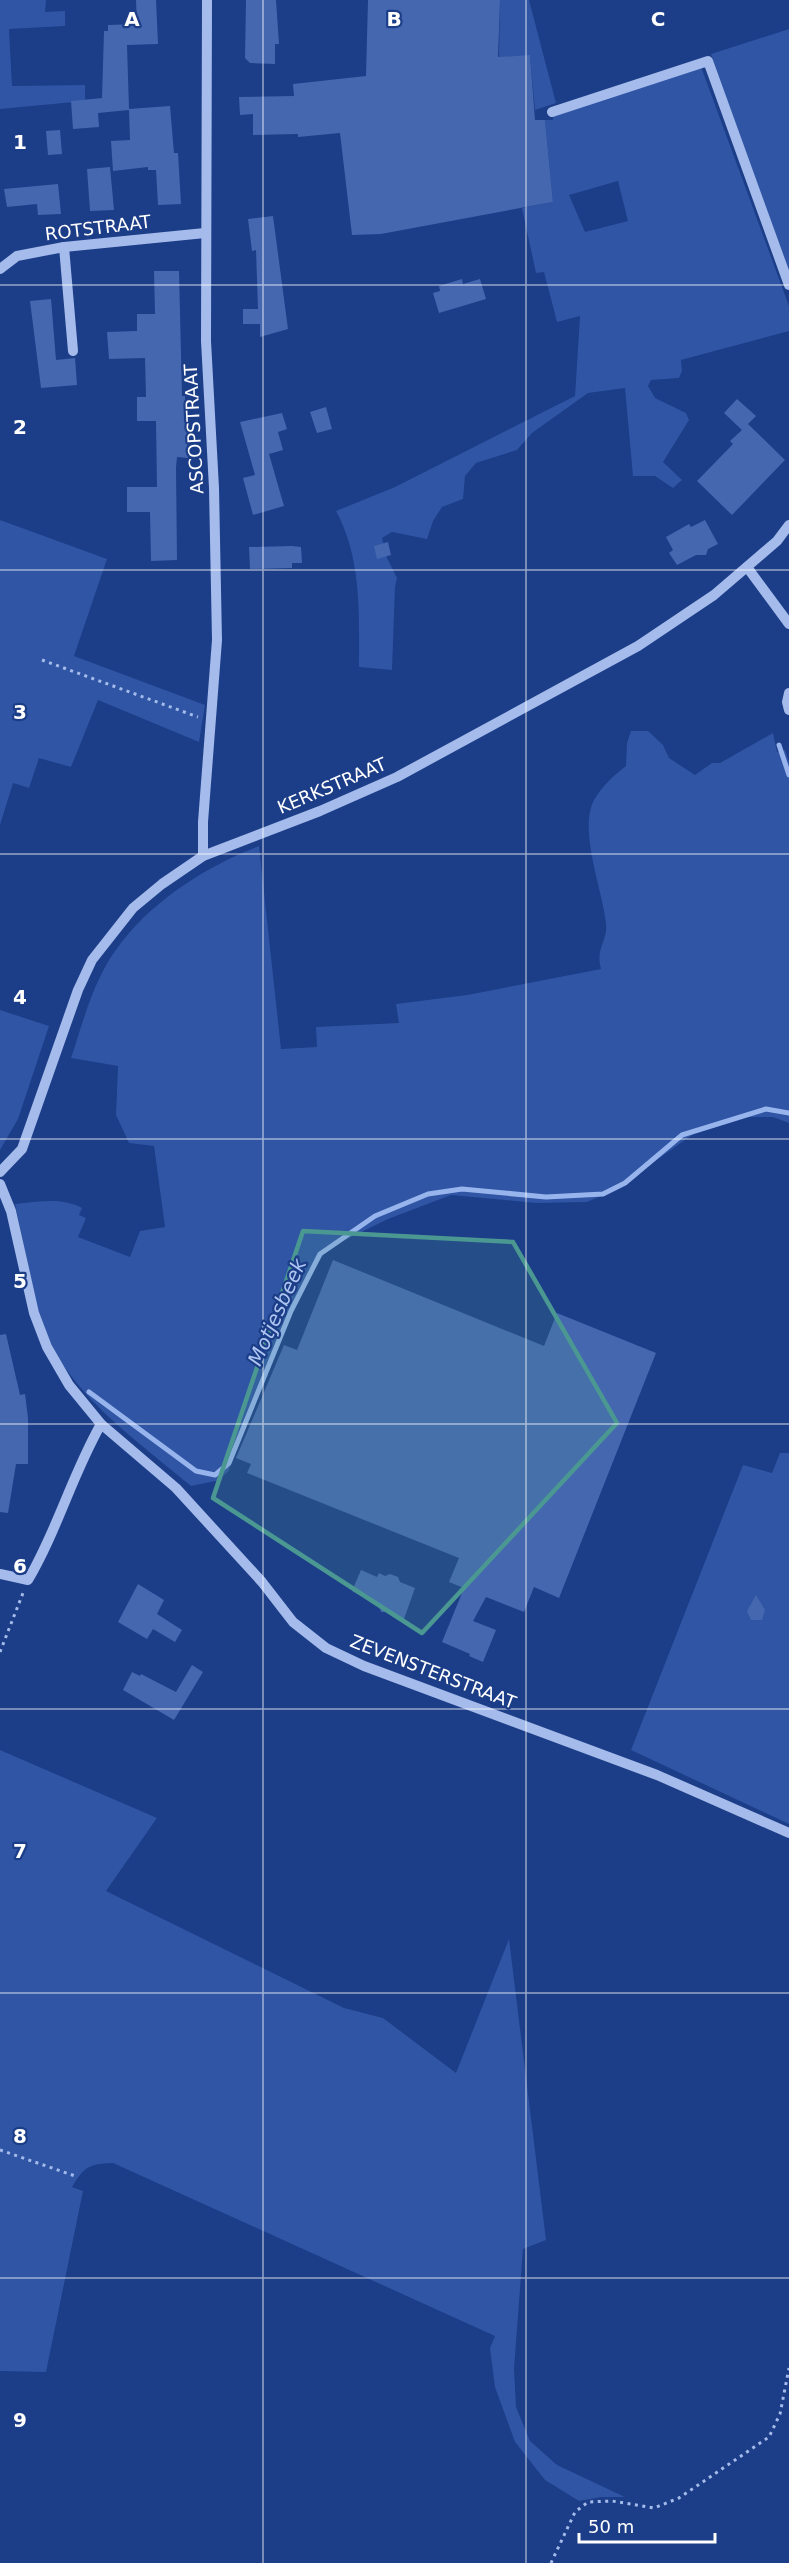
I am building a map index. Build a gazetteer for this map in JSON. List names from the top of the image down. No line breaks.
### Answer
{"streets":{"street":["ROTSTRAAT","ASCOPSTRAAT","KERKSTRAAT","ZEVENSTERSTRAAT"]},"crossings":[["ROTSTRAAT","ASCOPSTRAAT"],["ASCOPSTRAAT","KERKSTRAAT"]],"water":["Motjesbeek"],"scale_bar":"50 m","grid":{"columns":["A","B","C"],"rows":["1","2","3","4","5","6","7","8","9"]}}
